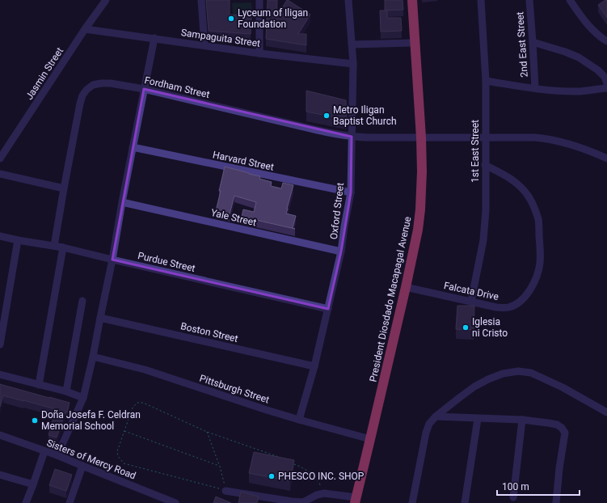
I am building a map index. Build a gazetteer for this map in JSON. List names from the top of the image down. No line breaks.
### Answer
{"streets":{"highway":["President Diosdado Macapagal Avenue"],"street":["Sampaguita Street","2nd East Street","Jasmin Street","Fordham Street","1st East Street","Harvard Street","Oxford Street","Yale Street","Purdue Street","Falcata Drive","Boston Street","Pittsburgh Street","Sisters of Mercy Road"]},"crossings":[["Sampaguita Street","Jasmin Street"],["Sampaguita Street","Oxford Street"],["Fordham Street","1st East Street"],["Fordham Street","Oxford Street"],["Fordham Street","Purdue Street"],["Fordham Street","President Diosdado Macapagal Avenue"],["1st East Street","Falcata Drive"],["Harvard Street","Oxford Street"],["Oxford Street","Yale Street"],["Oxford Street","Purdue Street"],["Oxford Street","Boston Street"],["Oxford Street","Pittsburgh Street"],["Falcata Drive","President Diosdado Macapagal Avenue"],["President Diosdado Macapagal Avenue","Pittsburgh Street"]],"places":["Lyceum of Iligan Foundation","Metro Iligan Baptist Church","Iglesia ni Cristo","Doña Josefa F. Celdran Memorial School","PHESCO INC. SHOP"],"scale_bar":"100 m"}
